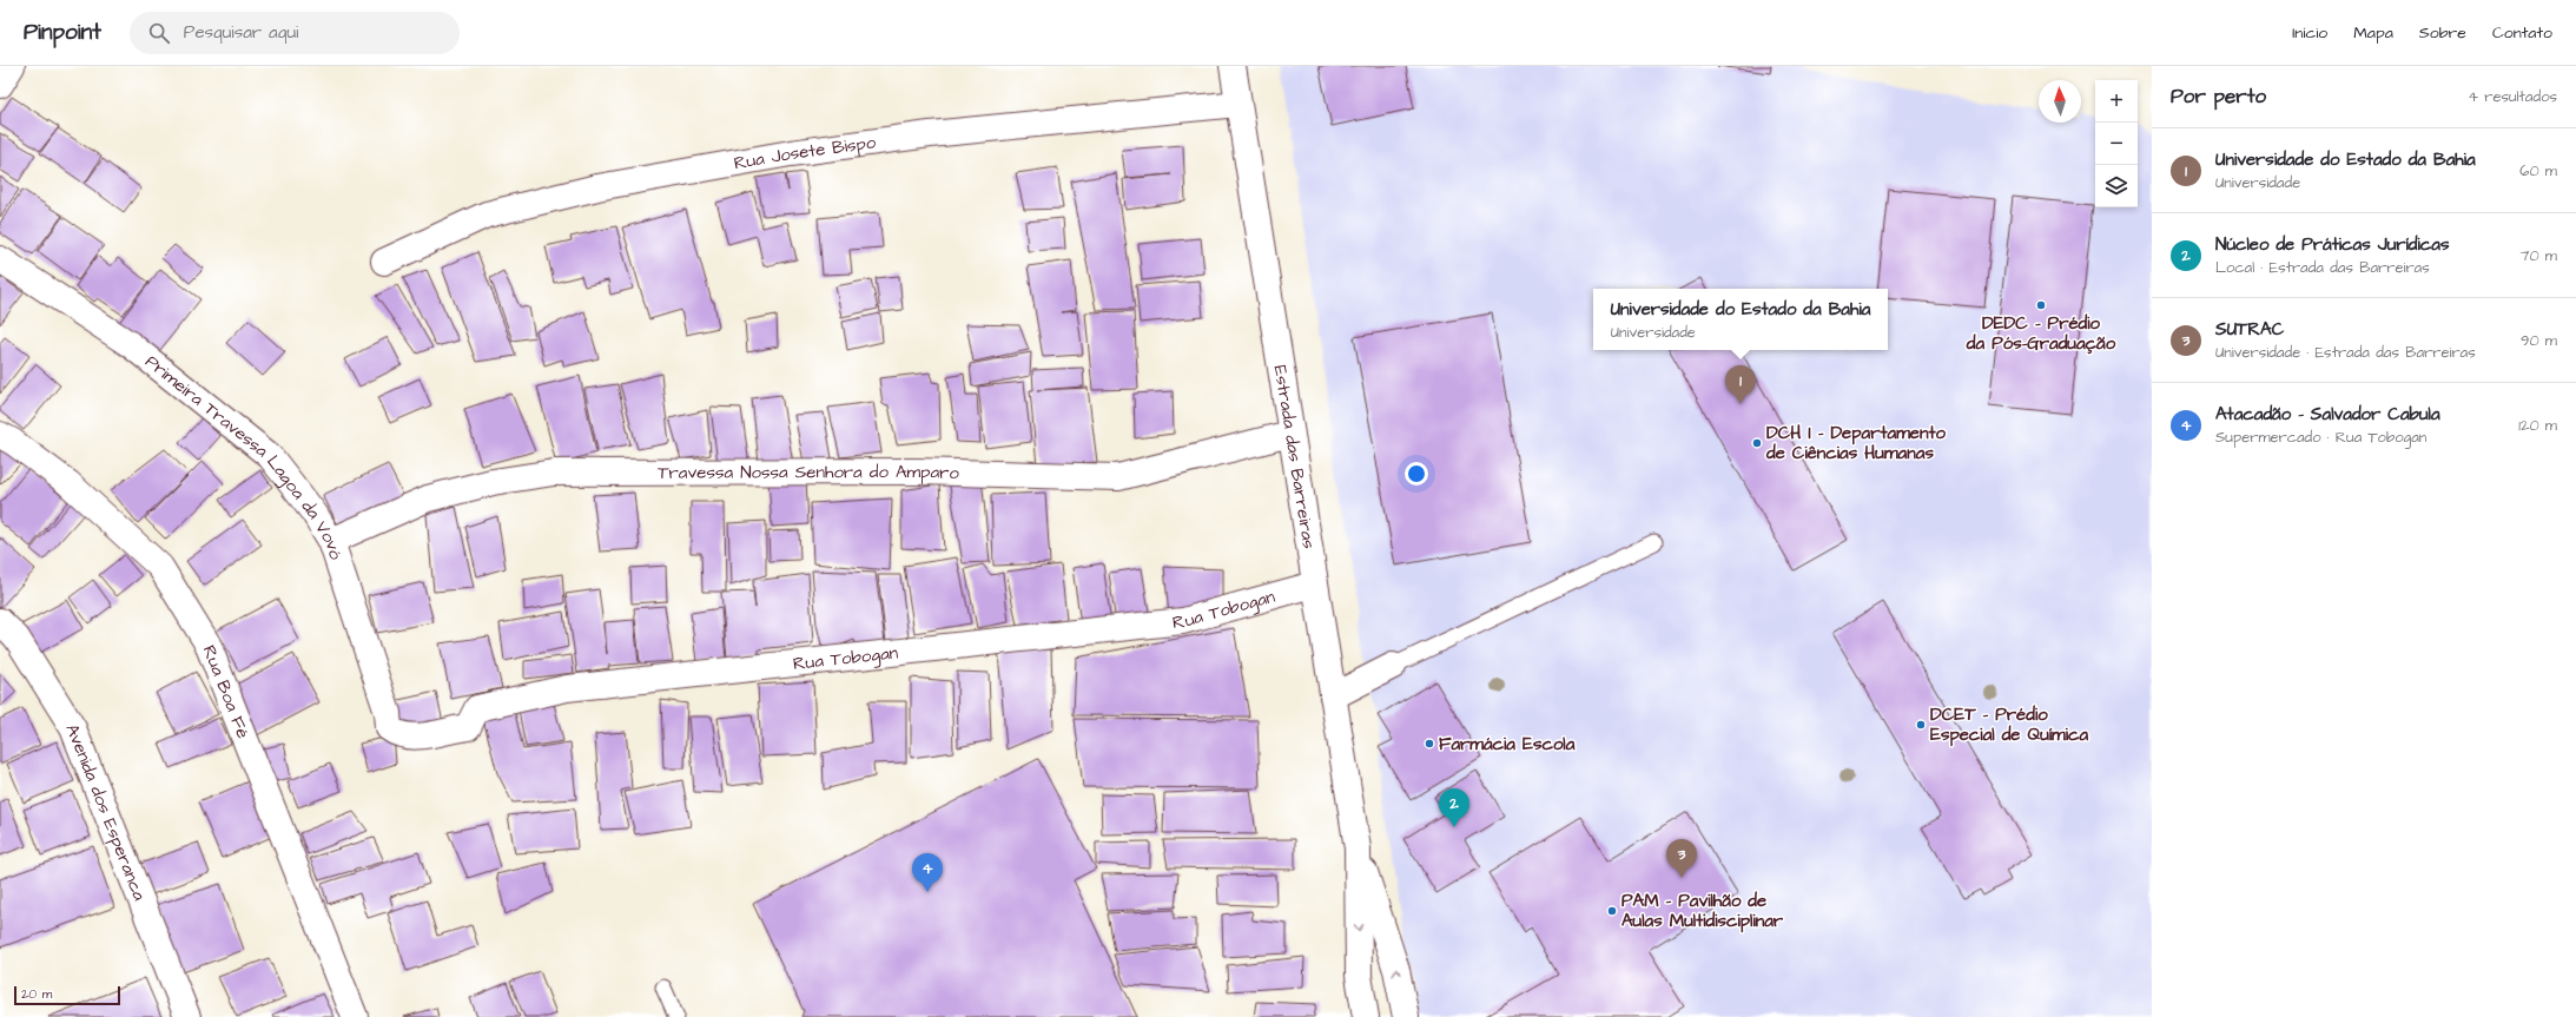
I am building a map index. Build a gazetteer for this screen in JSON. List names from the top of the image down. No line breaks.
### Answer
{"streets":{"street":["Rua Josete Bispo","Estrada das Barreiras","Primeira Travessa Lagoa da Vovó","Travessa Nossa Senhora do Amparo","Rua Tobogan","Rua Boa Fé","Avenida dos Esperanca"]},"crossings":[["Rua Josete Bispo","Estrada das Barreiras"],["Estrada das Barreiras","Travessa Nossa Senhora do Amparo"],["Estrada das Barreiras","Rua Tobogan"],["Primeira Travessa Lagoa da Vovó","Travessa Nossa Senhora do Amparo"],["Primeira Travessa Lagoa da Vovó","Rua Tobogan"]],"places":["DEDC - Prédio da Pós-Graduação","DCH I - Departamento de Ciências Humanas","DCET - Prédio Especial de Química","Farmácia Escola","PAM - Pavilhão de Aulas Multidisciplinar"],"scale_bar":"20 m","north":"top","page":{"header":"Pinpoint","search":"Pesquisar aqui","nav":["Início","Mapa","Sobre","Contato"],"heading":["Por perto","4 resultados"],"map_buttons":["+","−"],"list":[{"mark":"1","name":"Universidade do Estado da Bahia","note":"Universidade","value":"60 m"},{"mark":"2","name":"Núcleo de Práticas Jurídicas","note":"Local · Estrada das Barreiras","value":"70 m"},{"mark":"3","name":"SUTRAC","note":"Universidade · Estrada das Barreiras","value":"90 m"},{"mark":"4","name":"Atacadão - Salvador Cabula","note":"Supermercado · Rua Tobogan","value":"120 m"}],"popup":["Universidade do Estado da Bahia","Universidade"],"pins":["1","2","3","4"],"scale":"20 m"}}
